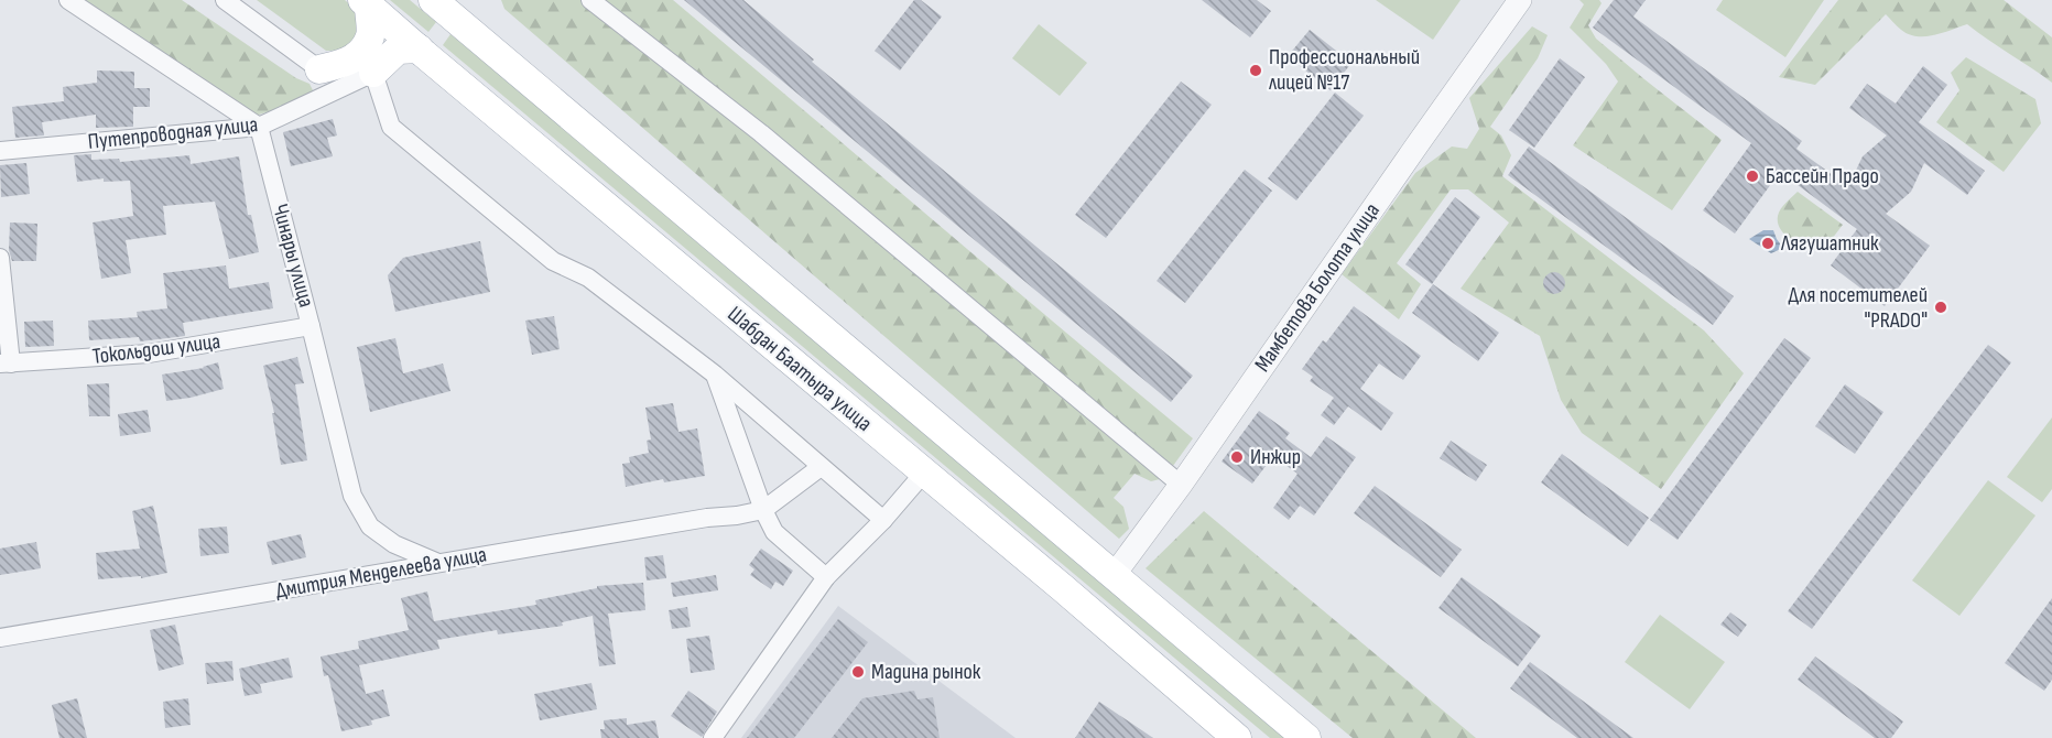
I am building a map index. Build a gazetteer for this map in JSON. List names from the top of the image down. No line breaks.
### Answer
{"streets":{"main road":["Шабдан Баатыра улица"],"street":["Путепроводная улица","Чинары улица","Мамбетова Болота улица","Токольдош улица","Дмитрия Менделеева улица"]},"crossings":[["Путепроводная улица","Чинары улица"],["Чинары улица","Токольдош улица"],["Чинары улица","Дмитрия Менделеева улица"],["Мамбетова Болота улица","Шабдан Баатыра улица"]],"places":["Профессиональный лицей №17","Бассейн Прадо","Лягушатник","Для посетителей \"PRADO\"","Инжир","Мадина рынок"]}
